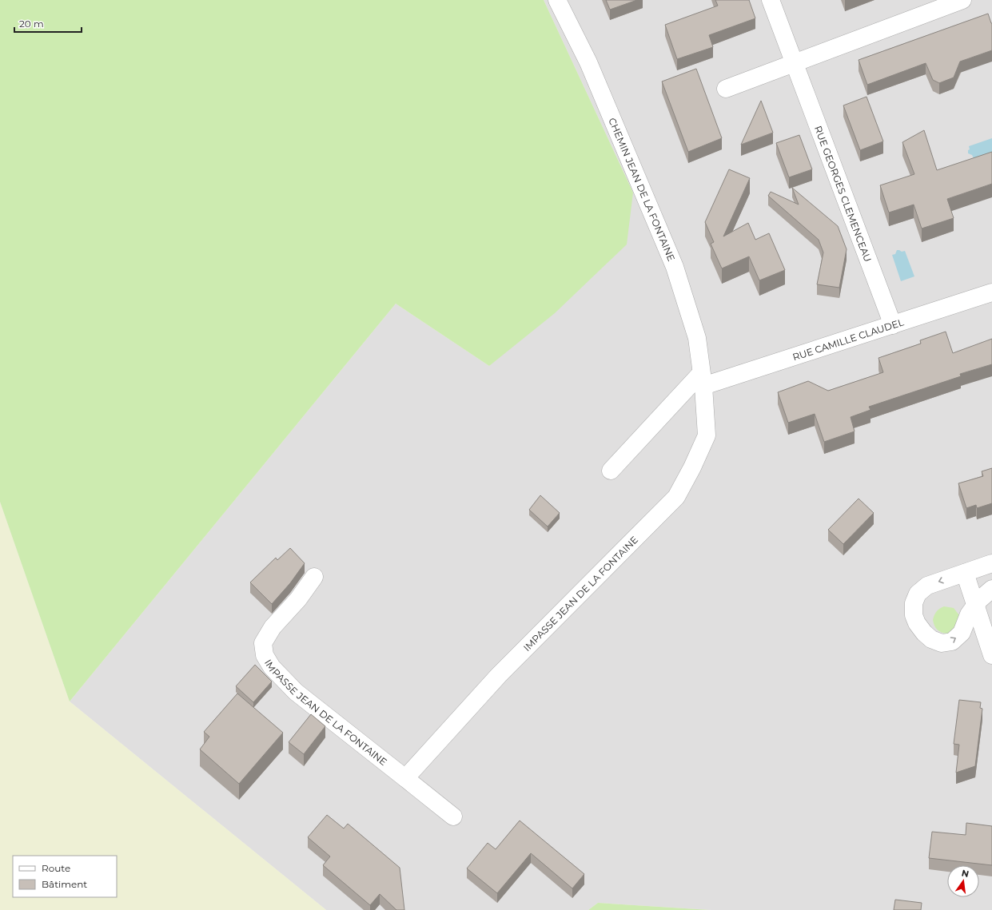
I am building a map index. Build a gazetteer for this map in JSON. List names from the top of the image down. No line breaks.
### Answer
{"streets":{"street":["CHEMIN JEAN DE LA FONTAINE","RUE GEORGES CLEMENCEAU","RUE CAMILLE CLAUDEL","IMPASSE JEAN DE LA FONTAINE"]},"crossings":[["CHEMIN JEAN DE LA FONTAINE","RUE CAMILLE CLAUDEL"],["CHEMIN JEAN DE LA FONTAINE","IMPASSE JEAN DE LA FONTAINE"],["RUE GEORGES CLEMENCEAU","RUE CAMILLE CLAUDEL"],["RUE CAMILLE CLAUDEL","IMPASSE JEAN DE LA FONTAINE"]],"legend":["Route","Bâtiment"],"scale_bar":"20 m","north":"top"}
